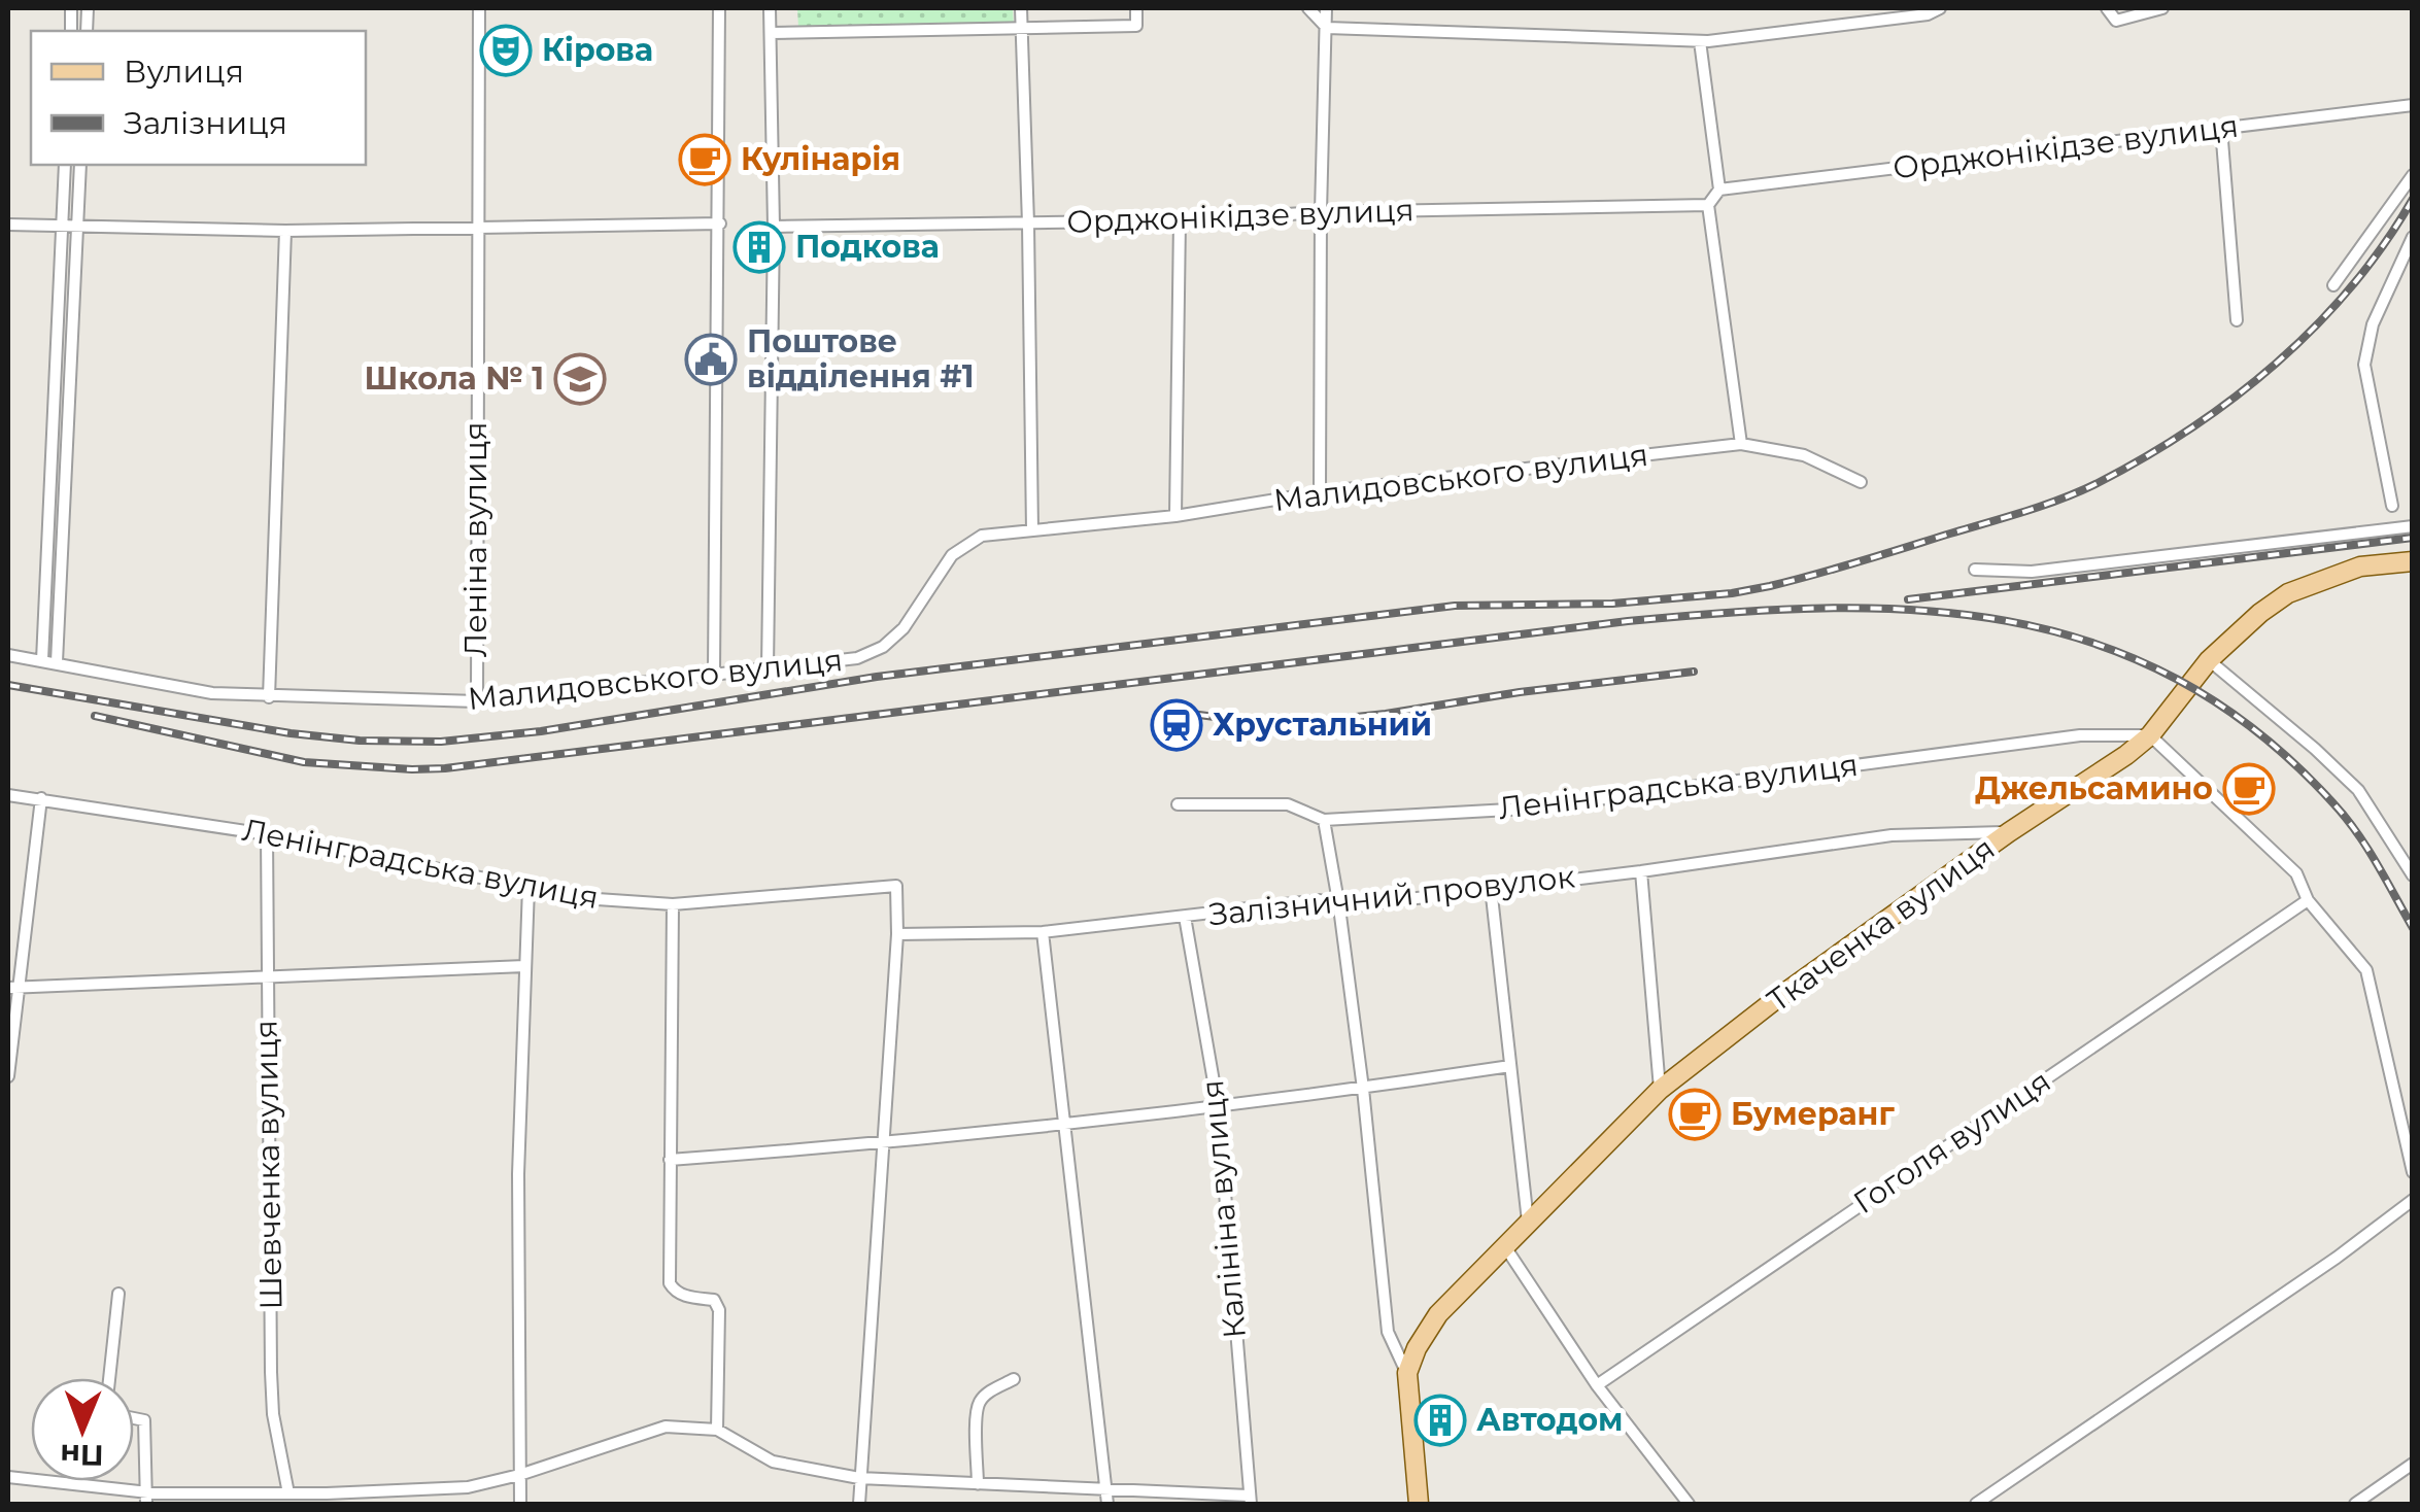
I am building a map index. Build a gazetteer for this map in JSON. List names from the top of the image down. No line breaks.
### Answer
{"streets":{"main road":["Ткаченка вулиця"],"street":["Орджонікідзе вулиця","Малидовського вулиця","Леніна вулиця","Ленінградська вулиця","Залізничний провулок","Гоголя вулиця","Шевченка вулиця","Калініна вулиця"]},"crossings":[["Малидовського вулиця","Леніна вулиця"],["Ленінградська вулиця","Залізничний провулок"],["Ленінградська вулиця","Ткаченка вулиця"],["Ленінградська вулиця","Шевченка вулиця"],["Залізничний провулок","Ткаченка вулиця"],["Залізничний провулок","Калініна вулиця"]],"places":{"theatre":["Кірова"],"cafe":["Кулінарія","Джельсамино","Бумеранг"],"building":["Подкова","Автодом"],"public building":["Поштове відділення #1"],"school or university":["Школа № 1"],"station":["Хрустальний"]},"legend":["Вулиця","Залізниця"],"north":"bottom"}
